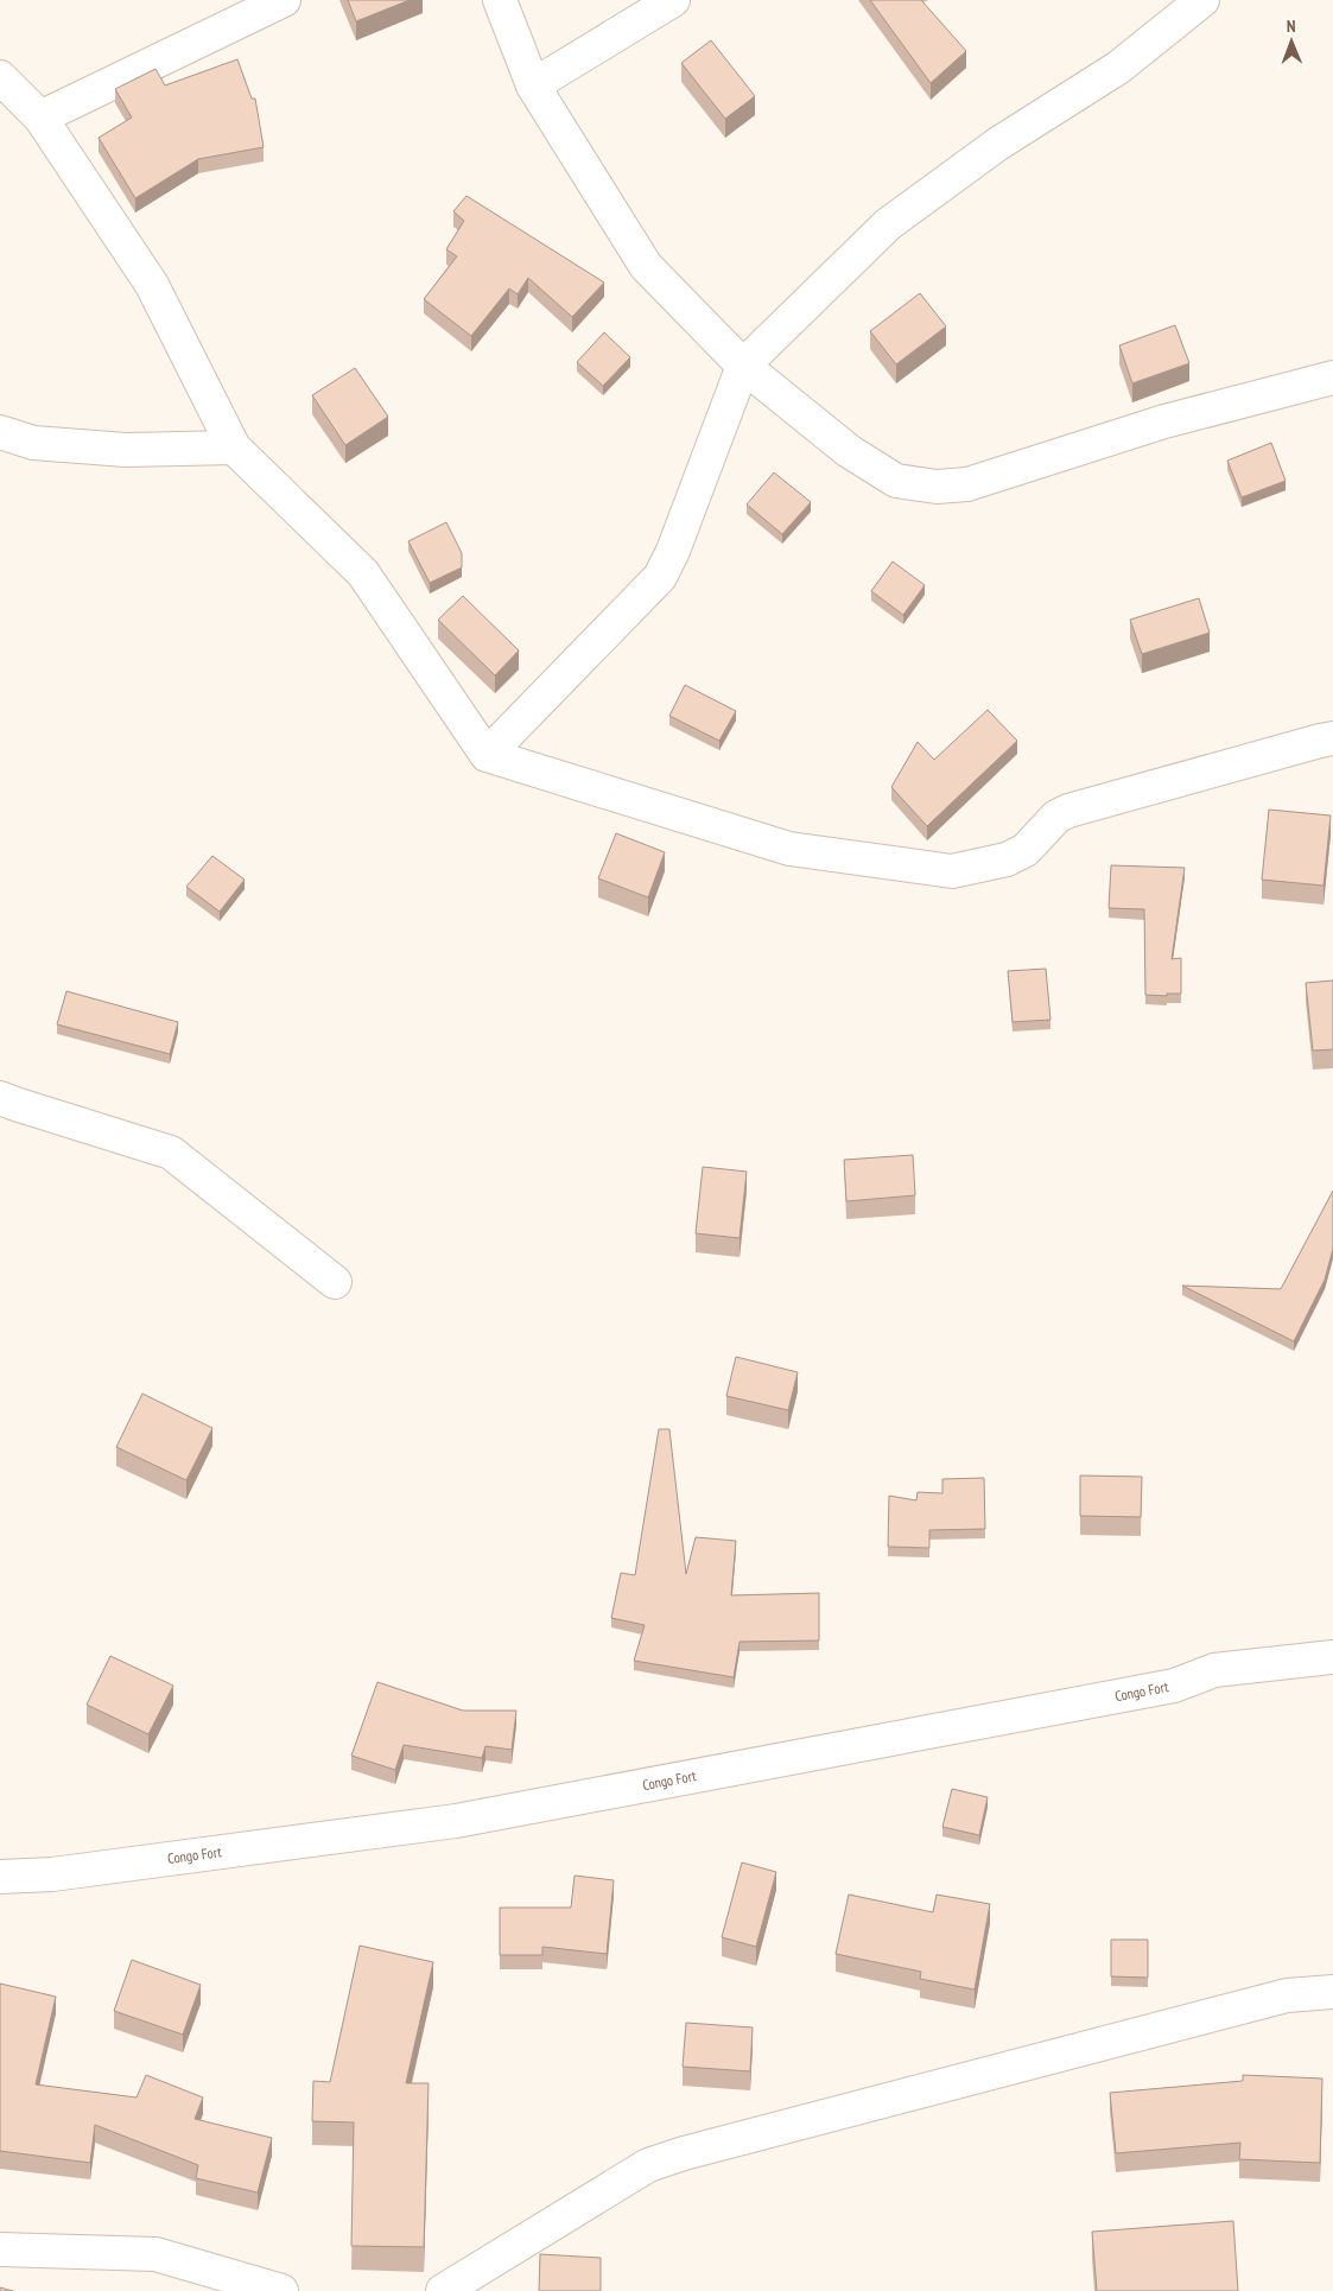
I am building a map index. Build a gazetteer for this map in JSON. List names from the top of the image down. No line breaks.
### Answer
{"streets":{"street":["Congo Fort"]},"north":"top"}
